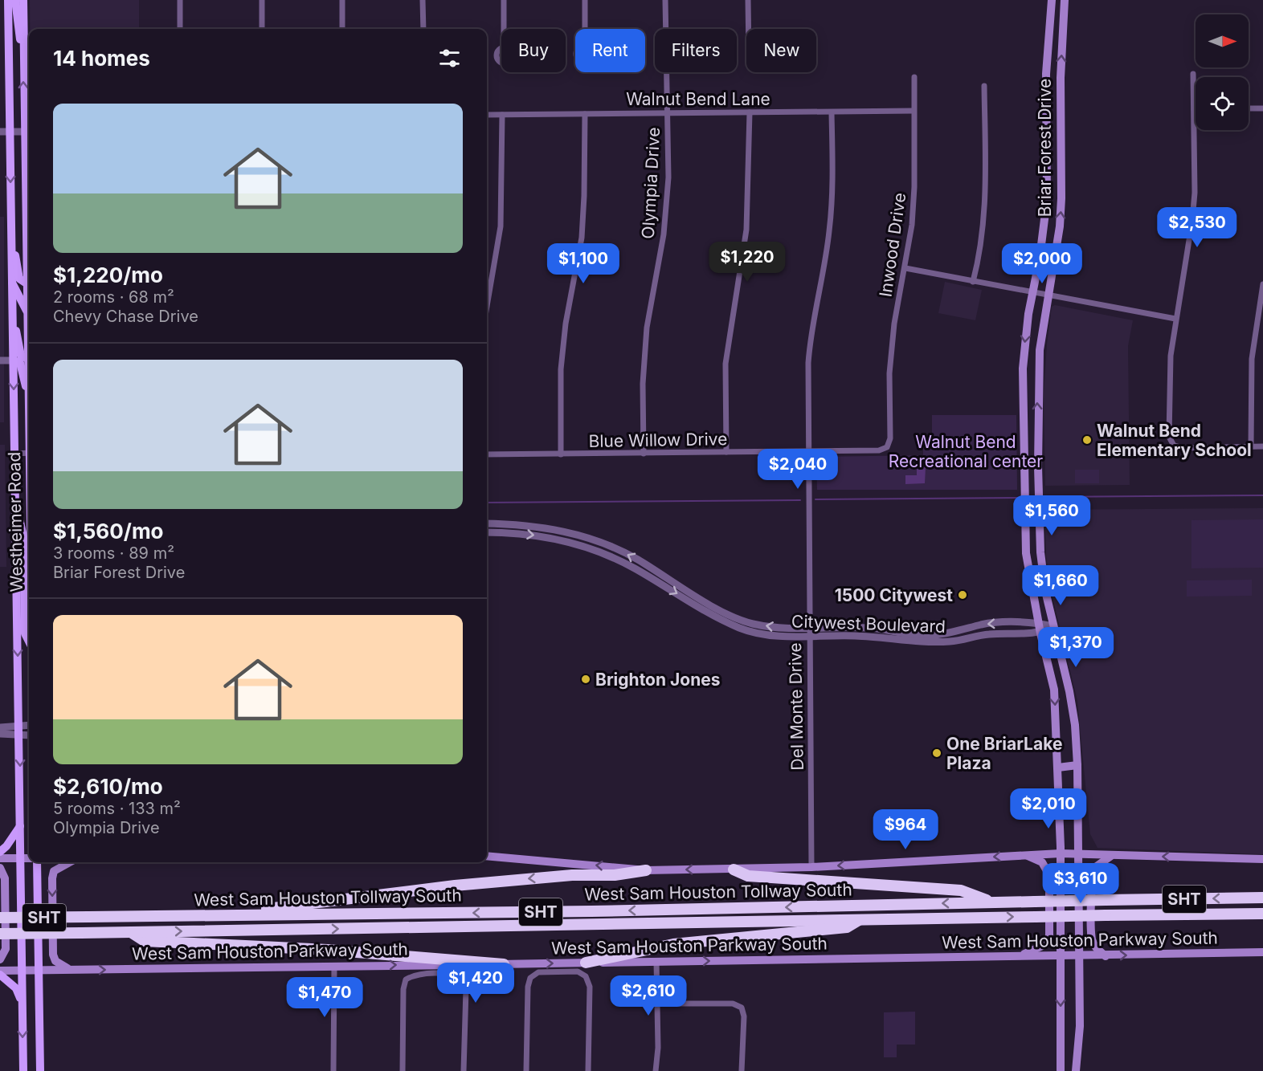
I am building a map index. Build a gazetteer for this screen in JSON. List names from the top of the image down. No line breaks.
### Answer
{"streets":{"highway":["West Sam Houston Tollway South","SHT"],"main road":["Briar Forest Drive","Westheimer Road","West Sam Houston Parkway South"],"street":["Walnut Bend Lane","Olympia Drive","Inwood Drive","Blue Willow Drive","Citywest Boulevard","Del Monte Drive"]},"crossings":[["Walnut Bend Lane","Olympia Drive"],["Walnut Bend Lane","Inwood Drive"],["Walnut Bend Lane","Del Monte Drive"],["Briar Forest Drive","Citywest Boulevard"],["Briar Forest Drive","West Sam Houston Parkway South"],["Olympia Drive","Blue Willow Drive"],["Inwood Drive","Blue Willow Drive"],["Blue Willow Drive","Del Monte Drive"],["Westheimer Road","West Sam Houston Parkway South"],["Citywest Boulevard","Del Monte Drive"]],"one_way":["West Sam Houston Parkway South"],"parks":["Walnut Bend Recreational center"],"places":["Walnut Bend Elementary School","1500 Citywest","Brighton Jones","One BriarLake Plaza"],"north":"right","page":{"chip":["Buy","Rent","Filters","New"],"heading":"14 homes","list":[{"name":"$1,220/mo","note":"2 rooms · 68 m² · Chevy Chase Drive"},{"name":"$1,560/mo","note":"3 rooms · 89 m² · Briar Forest Drive"},{"name":"$2,610/mo","note":"5 rooms · 133 m² · Olympia Drive"}],"price":["$2,530","$1,220","$1,100","$2,000","$2,040","$1,560","$1,660","$1,370","$2,010","$964","$3,610","$1,420","$2,610","$1,470"]}}
